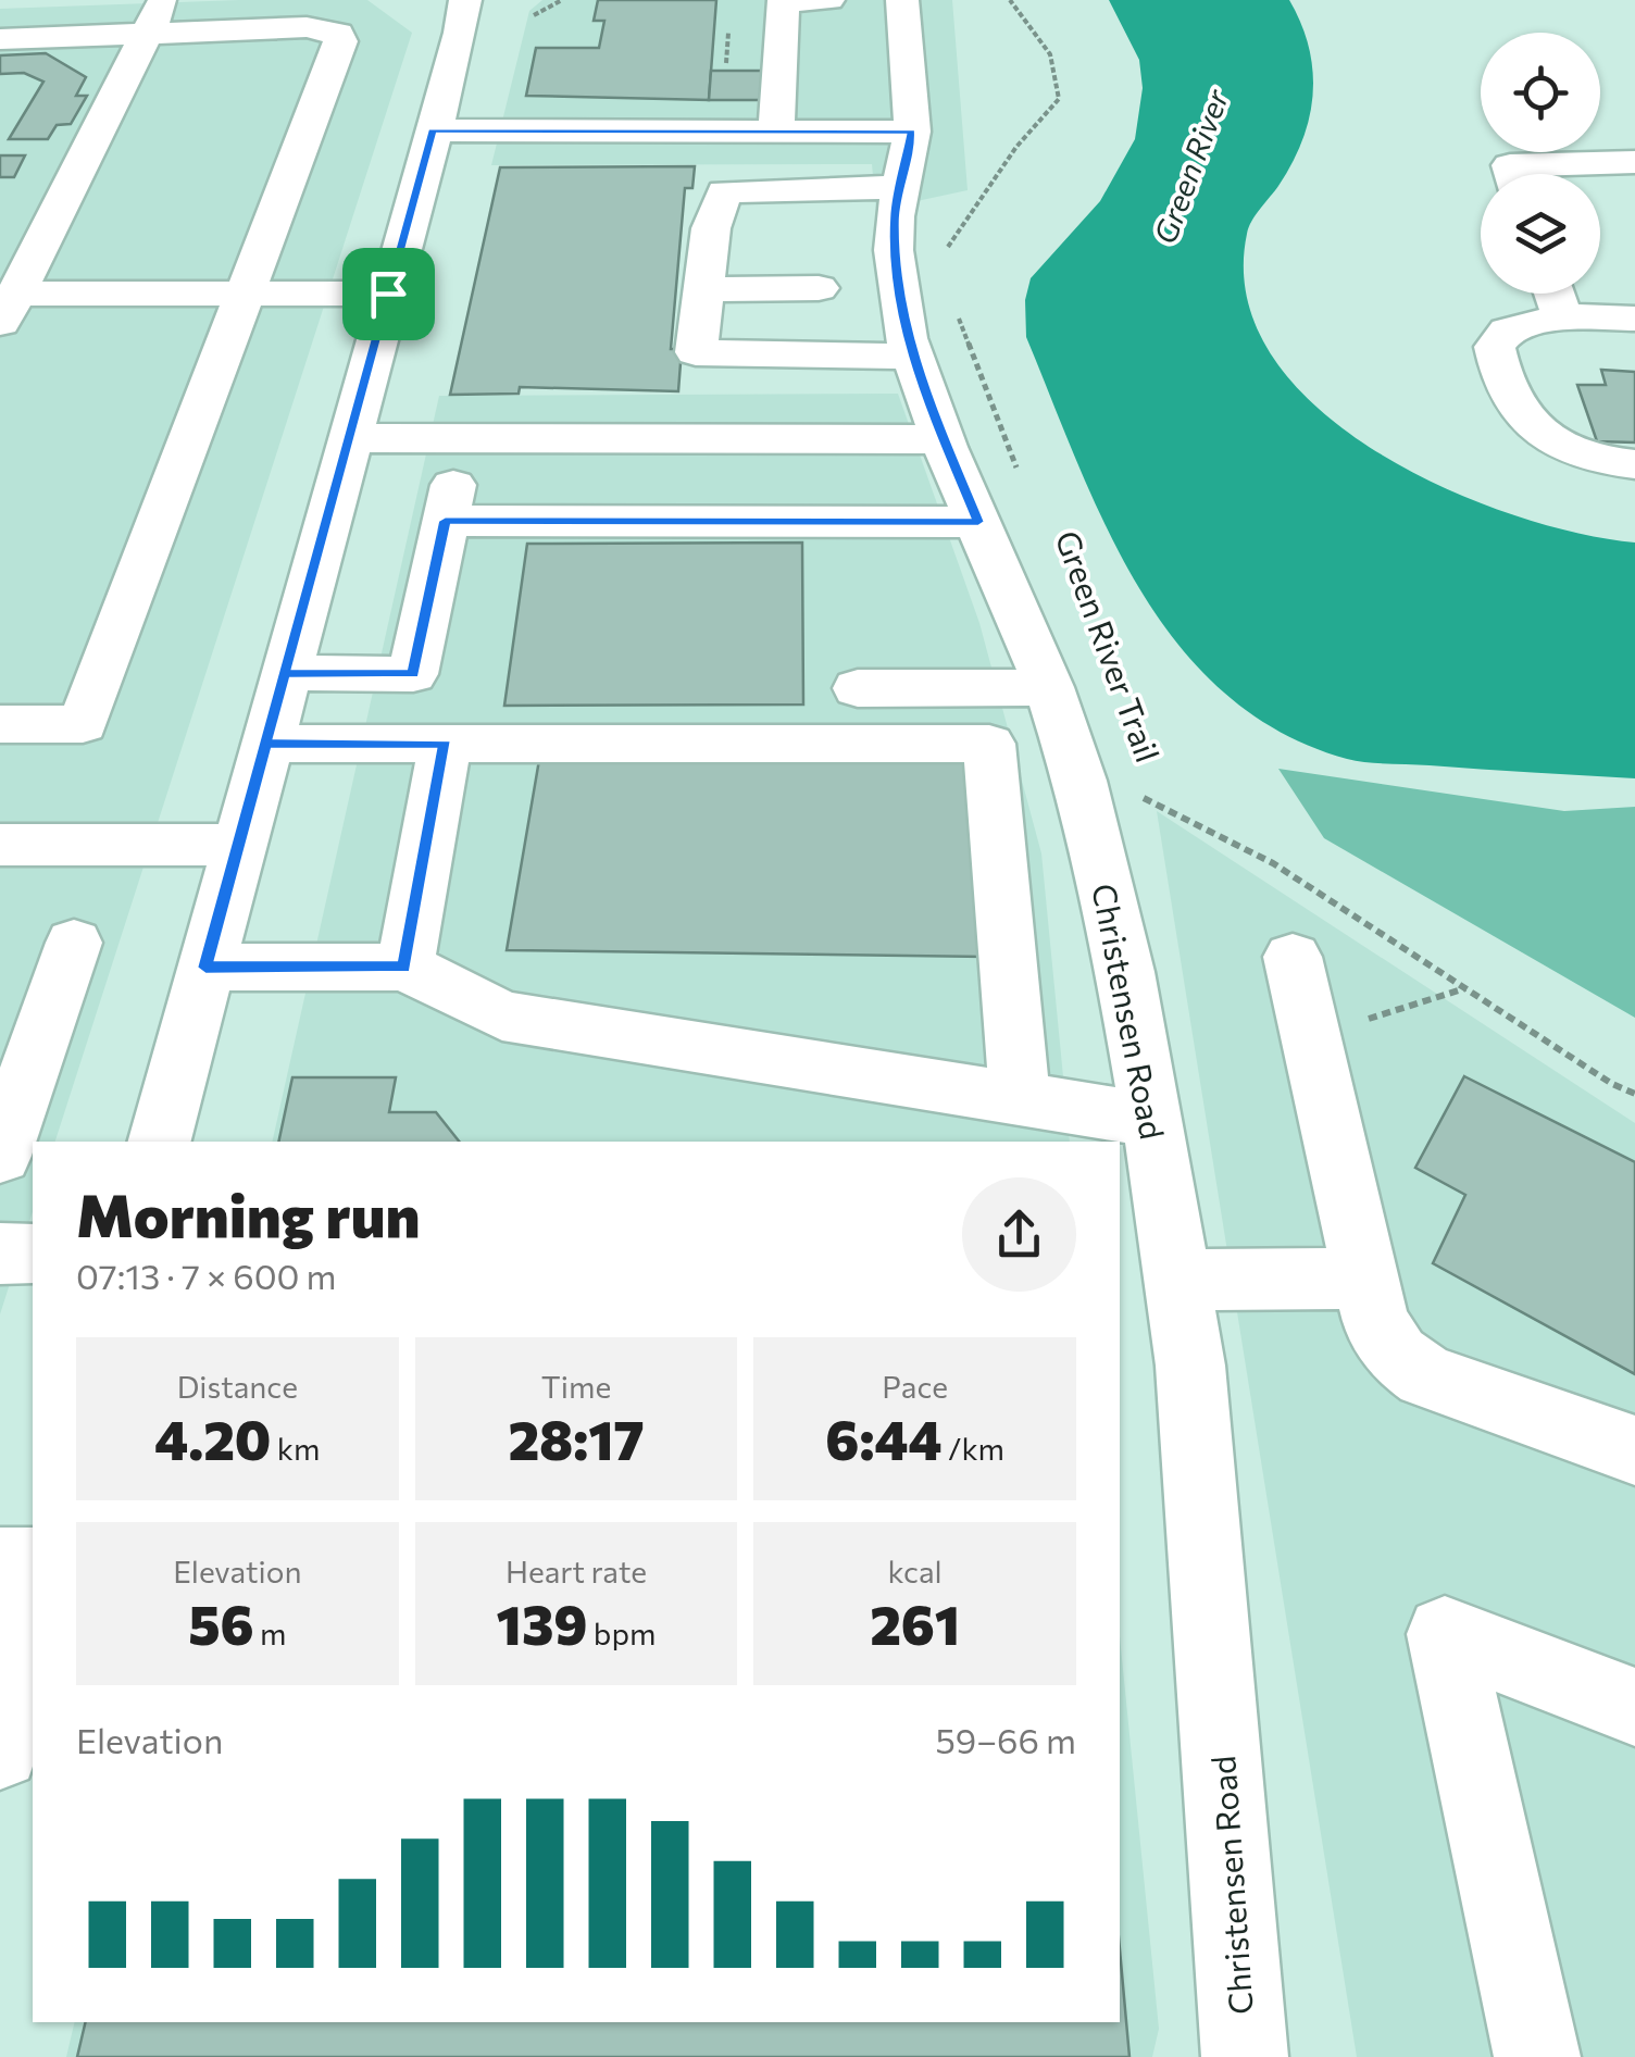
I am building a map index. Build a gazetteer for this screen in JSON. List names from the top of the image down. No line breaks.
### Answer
{"streets":{"street":["Christensen Road"],"path":["Green River Trail"]},"water":["Green River"],"page":{"heading":["Morning run","07:13 · 7 × 600 m"],"stats":[["Distance","4.20 km"],["Time","28:17"],["Pace","6:44 /km"],["Elevation","56 m"],["Heart rate","139 bpm"],["kcal","261"]],"chart":["Elevation","59–66 m"]}}
